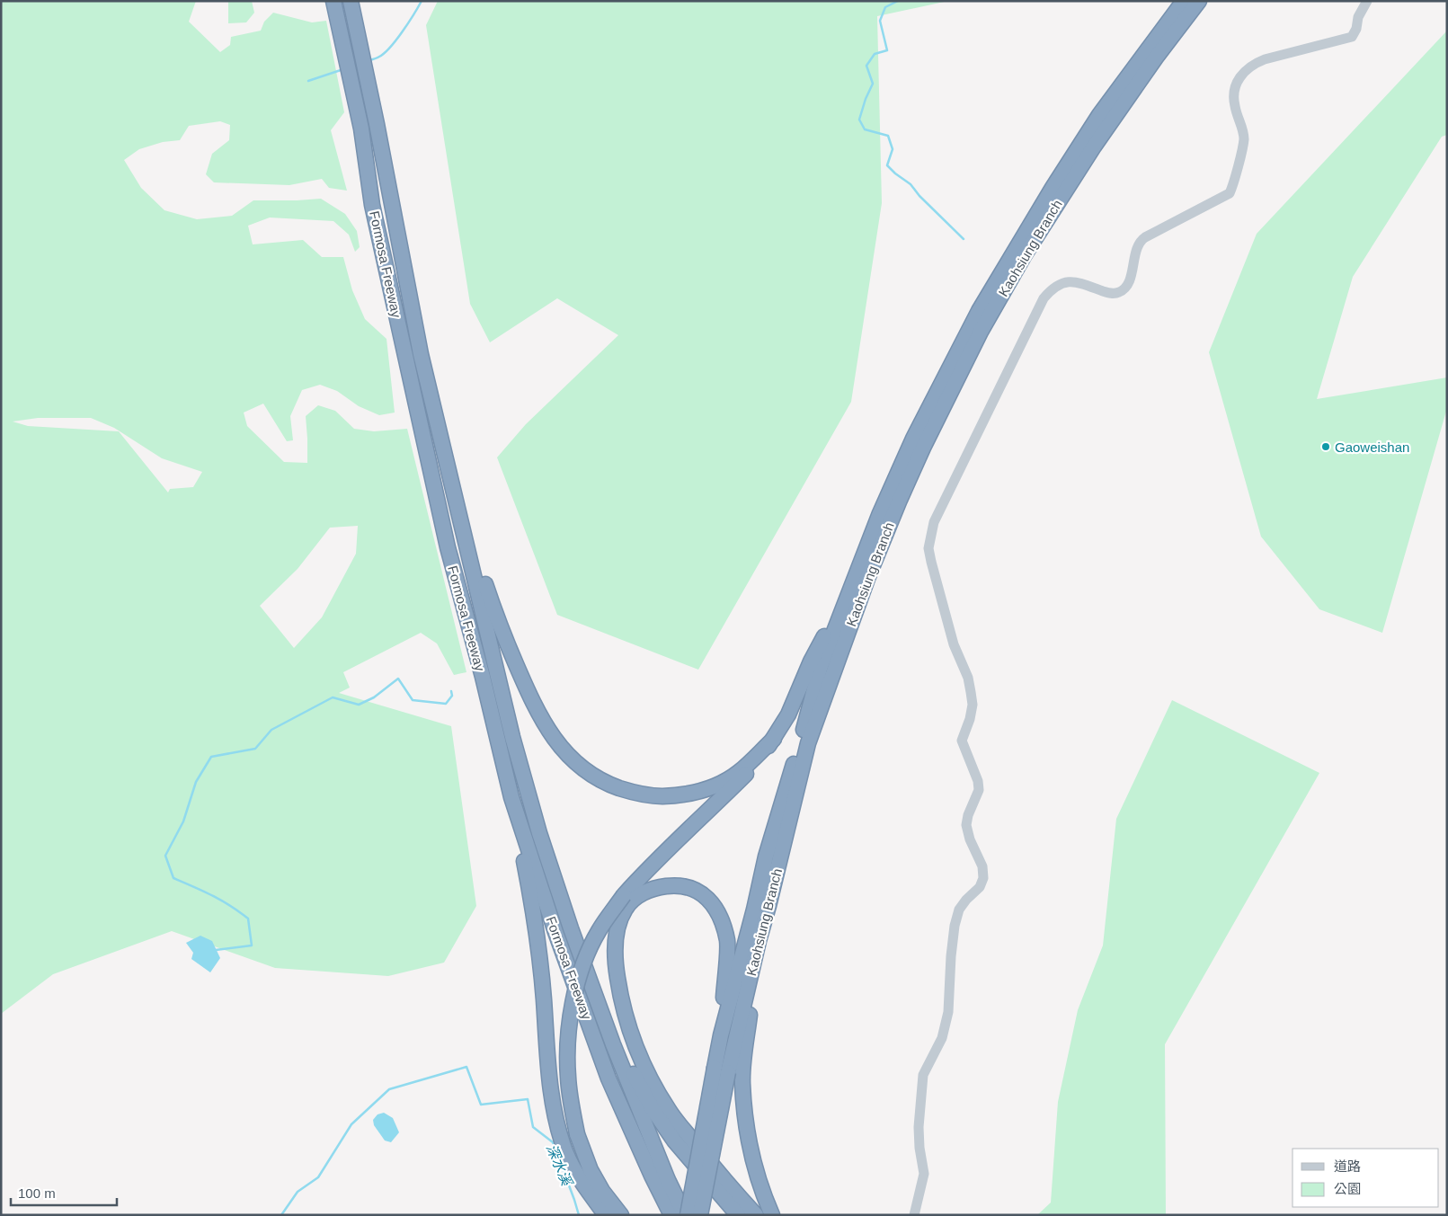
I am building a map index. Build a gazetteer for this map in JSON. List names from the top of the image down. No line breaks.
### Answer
{"streets":{"highway":["Kaohsiung Branch","Formosa Freeway"]},"crossings":[["Kaohsiung Branch","Formosa Freeway"]],"water":["深水溪"],"places":["Gaoweishan"],"legend":["道路","公園"],"scale_bar":"100 m"}
